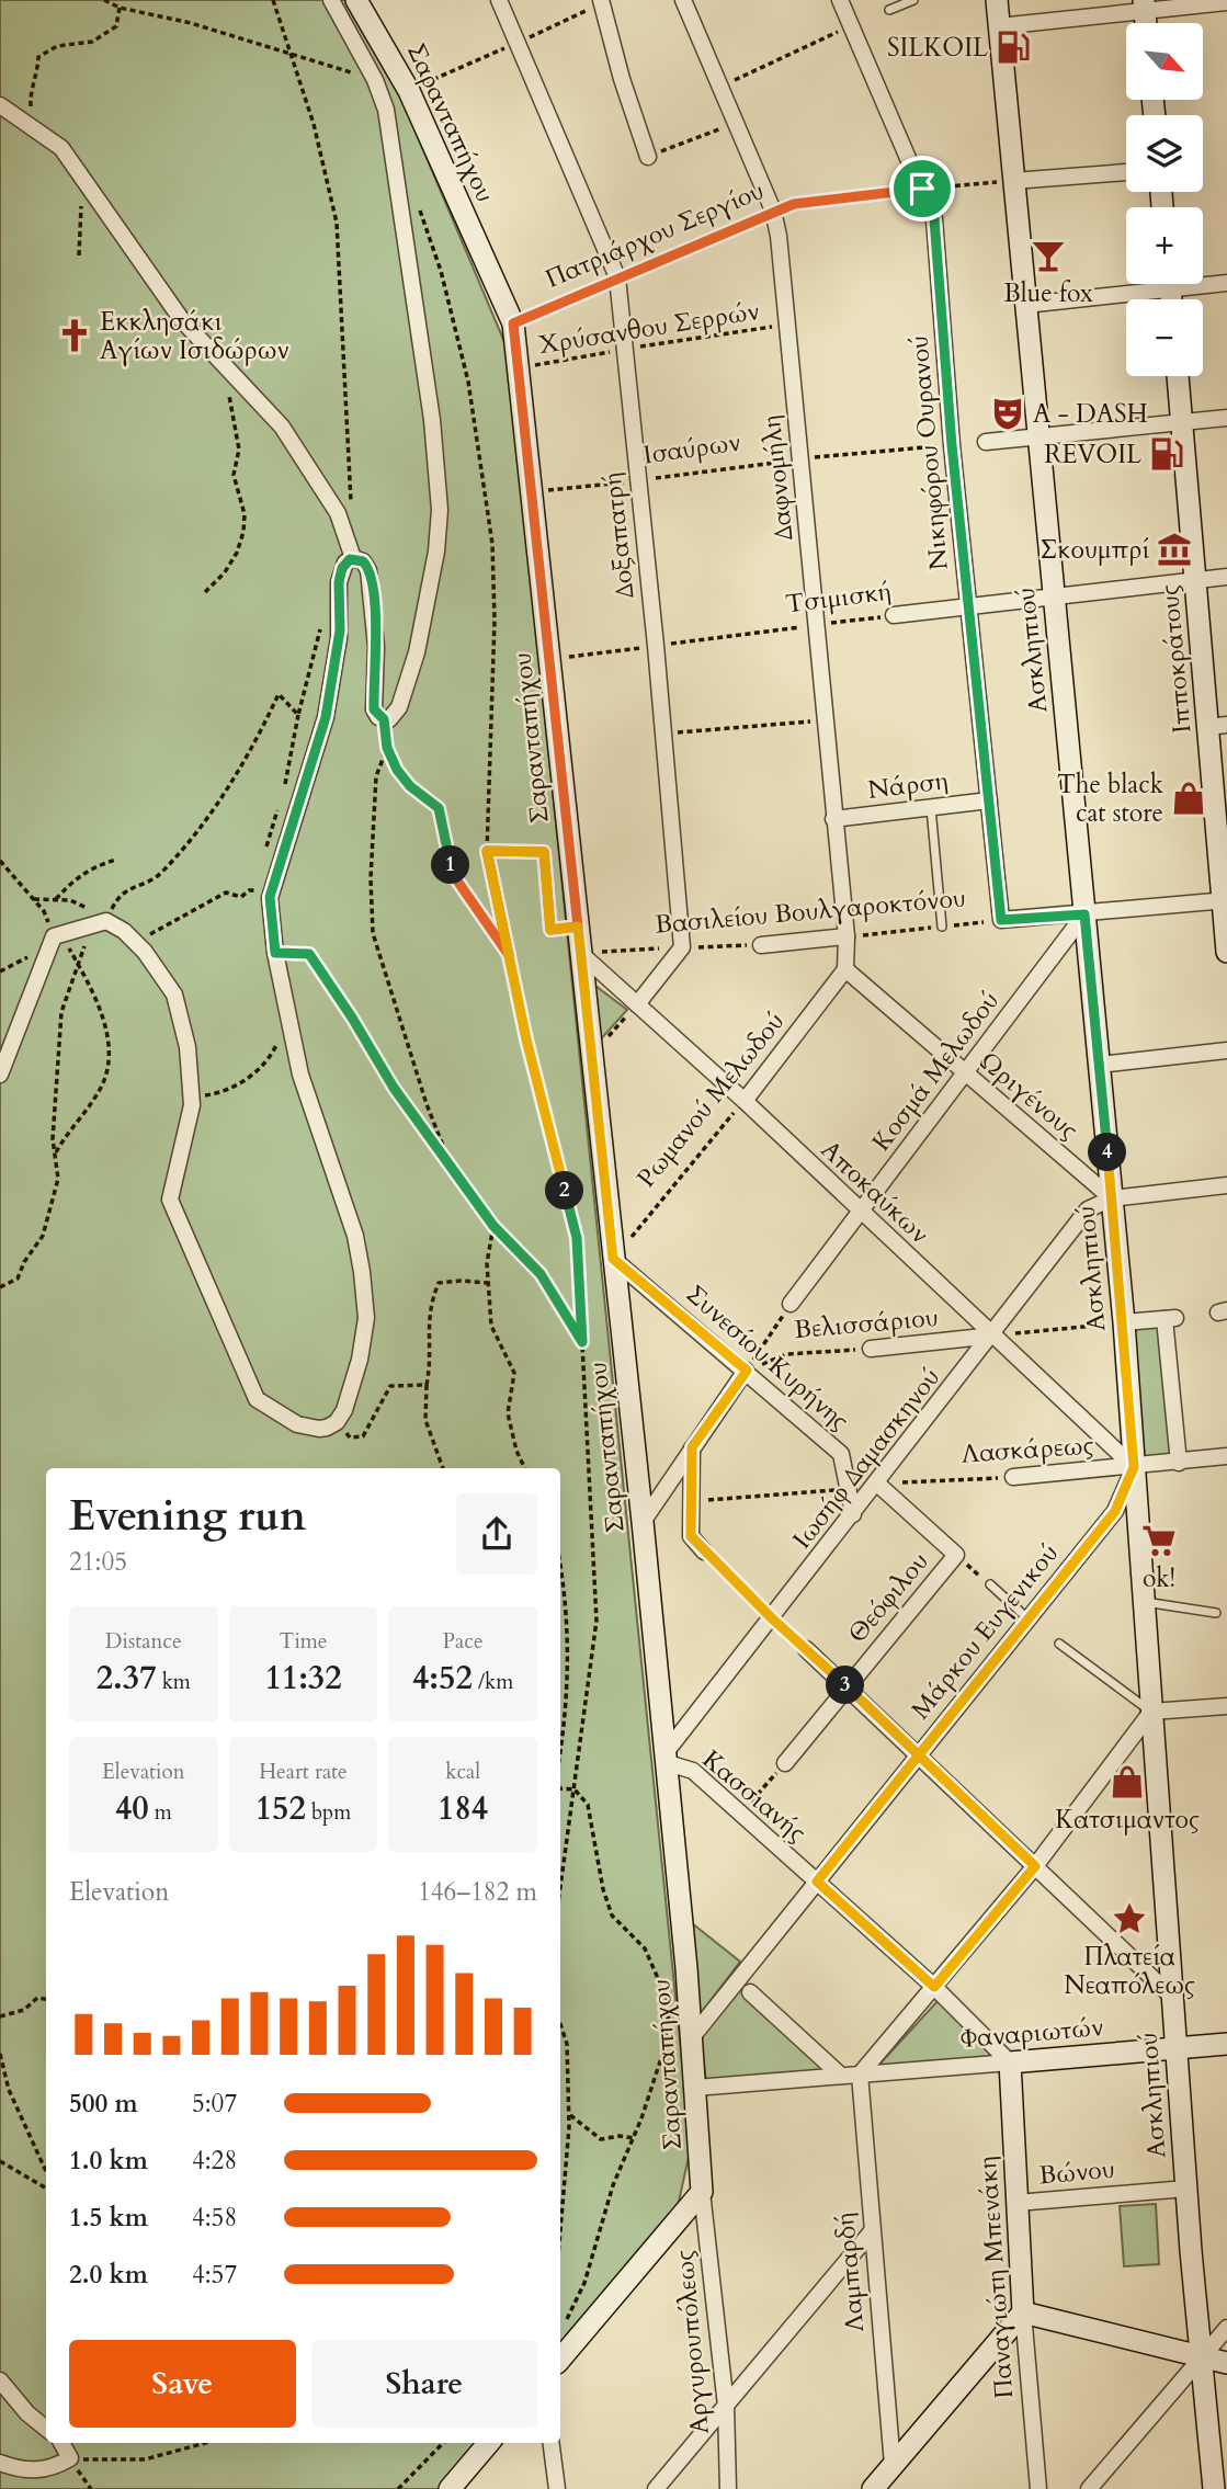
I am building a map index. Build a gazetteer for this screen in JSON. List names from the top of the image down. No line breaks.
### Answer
{"streets":{"street":["Σαρανταπήχου","Νικηφόρου Ουρανού","Δαφνομήλη","Δοξαπατρή","Τσιμισκή","Ασκληπιού","Ιπποκράτους","Νάρση","Βασιλείου Βουλγαροκτόνου","Κοσμά Μελωδού","Ωριγένους","Ρωμανού Μελωδού","Αποκαύκων","Βελισσάριου","Συνεσίου Κυρήνης","Λασκάρεως","Ιωσήφ Δαμασκηνού","Θεόφιλου","Μάρκου Ευγενικού","Κασσιανής","Φαναριωτών","Βώνου","Λαμπαρδή","Παναγιώτη Μπενάκη","Αργυρουπόλεως"],"path":["Πατριάρχου Σεργίου","Χρύσανθου Σερρών","Ισαύρων"]},"crossings":[["Σαρανταπήχου","Πατριάρχου Σεργίου"],["Σαρανταπήχου","Χρύσανθου Σερρών"],["Σαρανταπήχου","Ισαύρων"],["Σαρανταπήχου","Τσιμισκή"],["Σαρανταπήχου","Βασιλείου Βουλγαροκτόνου"],["Σαρανταπήχου","Ρωμανού Μελωδού"],["Σαρανταπήχου","Αποκαύκων"],["Σαρανταπήχου","Συνεσίου Κυρήνης"],["Σαρανταπήχου","Ιωσήφ Δαμασκηνού"],["Σαρανταπήχου","Μάρκου Ευγενικού"],["Σαρανταπήχου","Κασσιανής"],["Σαρανταπήχου","Φαναριωτών"],["Σαρανταπήχου","Αργυρουπόλεως"],["Πατριάρχου Σεργίου","Δαφνομήλη"],["Πατριάρχου Σεργίου","Δοξαπατρή"],["Χρύσανθου Σερρών","Δαφνομήλη"],["Χρύσανθου Σερρών","Δοξαπατρή"],["Ισαύρων","Νικηφόρου Ουρανού"],["Ισαύρων","Δαφνομήλη"],["Ισαύρων","Δοξαπατρή"],["Νικηφόρου Ουρανού","Τσιμισκή"],["Νικηφόρου Ουρανού","Νάρση"],["Νικηφόρου Ουρανού","Βασιλείου Βουλγαροκτόνου"],["Δαφνομήλη","Τσιμισκή"],["Δαφνομήλη","Νάρση"],["Δαφνομήλη","Βασιλείου Βουλγαροκτόνου"],["Δαφνομήλη","Ωριγένους"],["Δαφνομήλη","Ρωμανού Μελωδού"],["Δοξαπατρή","Τσιμισκή"],["Δοξαπατρή","Βασιλείου Βουλγαροκτόνου"],["Τσιμισκή","Ασκληπιού"],["Τσιμισκή","Ιπποκράτους"],["Ασκληπιού","Βασιλείου Βουλγαροκτόνου"],["Ασκληπιού","Κοσμά Μελωδού"],["Ασκληπιού","Ωριγένους"],["Ασκληπιού","Αποκαύκων"],["Ασκληπιού","Λασκάρεως"],["Ασκληπιού","Ιωσήφ Δαμασκηνού"],["Ασκληπιού","Μάρκου Ευγενικού"],["Ασκληπιού","Φαναριωτών"],["Ασκληπιού","Βώνου"],["Ιπποκράτους","Βασιλείου Βουλγαροκτόνου"],["Βασιλείου Βουλγαροκτόνου","Κοσμά Μελωδού"],["Βασιλείου Βουλγαροκτόνου","Αποκαύκων"],["Κοσμά Μελωδού","Ωριγένους"],["Κοσμά Μελωδού","Αποκαύκων"],["Ωριγένους","Ρωμανού Μελωδού"],["Ωριγένους","Ιωσήφ Δαμασκηνού"],["Ρωμανού Μελωδού","Αποκαύκων"],["Ρωμανού Μελωδού","Συνεσίου Κυρήνης"],["Αποκαύκων","Βελισσάριου"],["Αποκαύκων","Λασκάρεως"],["Αποκαύκων","Ιωσήφ Δαμασκηνού"],["Αποκαύκων","Μάρκου Ευγενικού"],["Βελισσάριου","Συνεσίου Κυρήνης"],["Βελισσάριου","Ιωσήφ Δαμασκηνού"],["Συνεσίου Κυρήνης","Ιωσήφ Δαμασκηνού"],["Λασκάρεως","Ιωσήφ Δαμασκηνού"],["Λασκάρεως","Μάρκου Ευγενικού"],["Ιωσήφ Δαμασκηνού","Κασσιανής"],["Μάρκου Ευγενικού","Κασσιανής"],["Κασσιανής","Φαναριωτών"],["Κασσιανής","Παναγιώτη Μπενάκη"],["Φαναριωτών","Λαμπαρδή"],["Φαναριωτών","Παναγιώτη Μπενάκη"],["Βώνου","Παναγιώτη Μπενάκη"]],"places":{"fuel station":["SILKOIL","REVOIL"],"bar":["Blue fox"],"church":["Εκκλησάκι Αγίων Ισιδώρων"],"theatre":["A - DASH"],"museum":["Σκουμπρί"],"shop":["The black cat store","Κατσιμαντος"],"supermarket":["ok!"],"place":["Πλατεία Νεαπόλεως"]},"north":"bottom right","page":{"map_buttons":["+","−"],"pins":["1","4","2","3"],"heading":["Evening run","21:05"],"stats":[["Distance","2.37 km"],["Time","11:32"],["Pace","4:52 /km"],["Elevation","40 m"],["Heart rate","152 bpm"],["kcal","184"]],"chart":["Elevation","146–182 m"],"list":[{"name":"500 m","note":"5:07"},{"name":"1.0 km","note":"4:28"},{"name":"1.5 km","note":"4:58"},{"name":"2.0 km","note":"4:57"}],"buttons":["Save","Share"]}}
